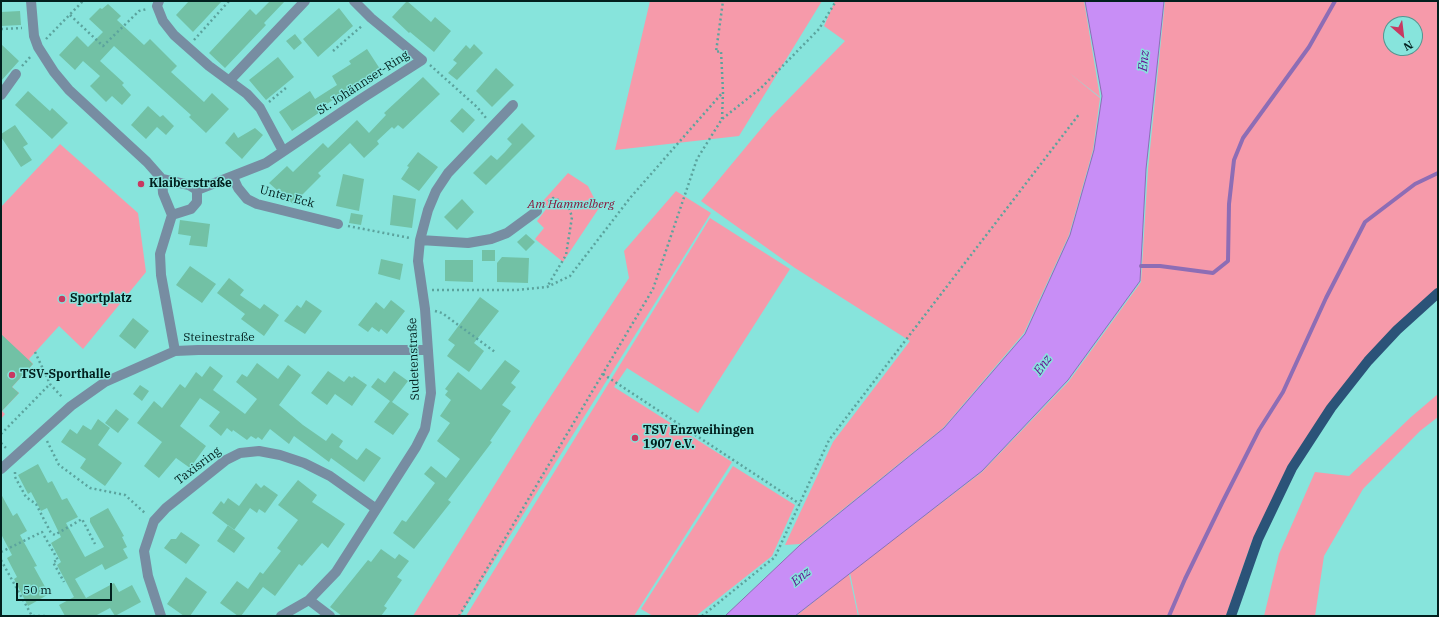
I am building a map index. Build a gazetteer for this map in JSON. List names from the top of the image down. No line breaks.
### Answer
{"streets":{"street":["St. Johännser-Ring","Unter Eck","Steinestraße","Sudetenstraße","Taxisring"]},"crossings":[["St. Johännser-Ring","Unter Eck"],["Steinestraße","Sudetenstraße"],["Sudetenstraße","Taxisring"]],"water":["Enz"],"parks":["Am Hammelberg"],"places":["Klaiberstraße","Sportplatz","TSV-Sporthalle","TSV Enzweihingen 1907 e.V."],"scale_bar":"50 m","north":"bottom right"}
